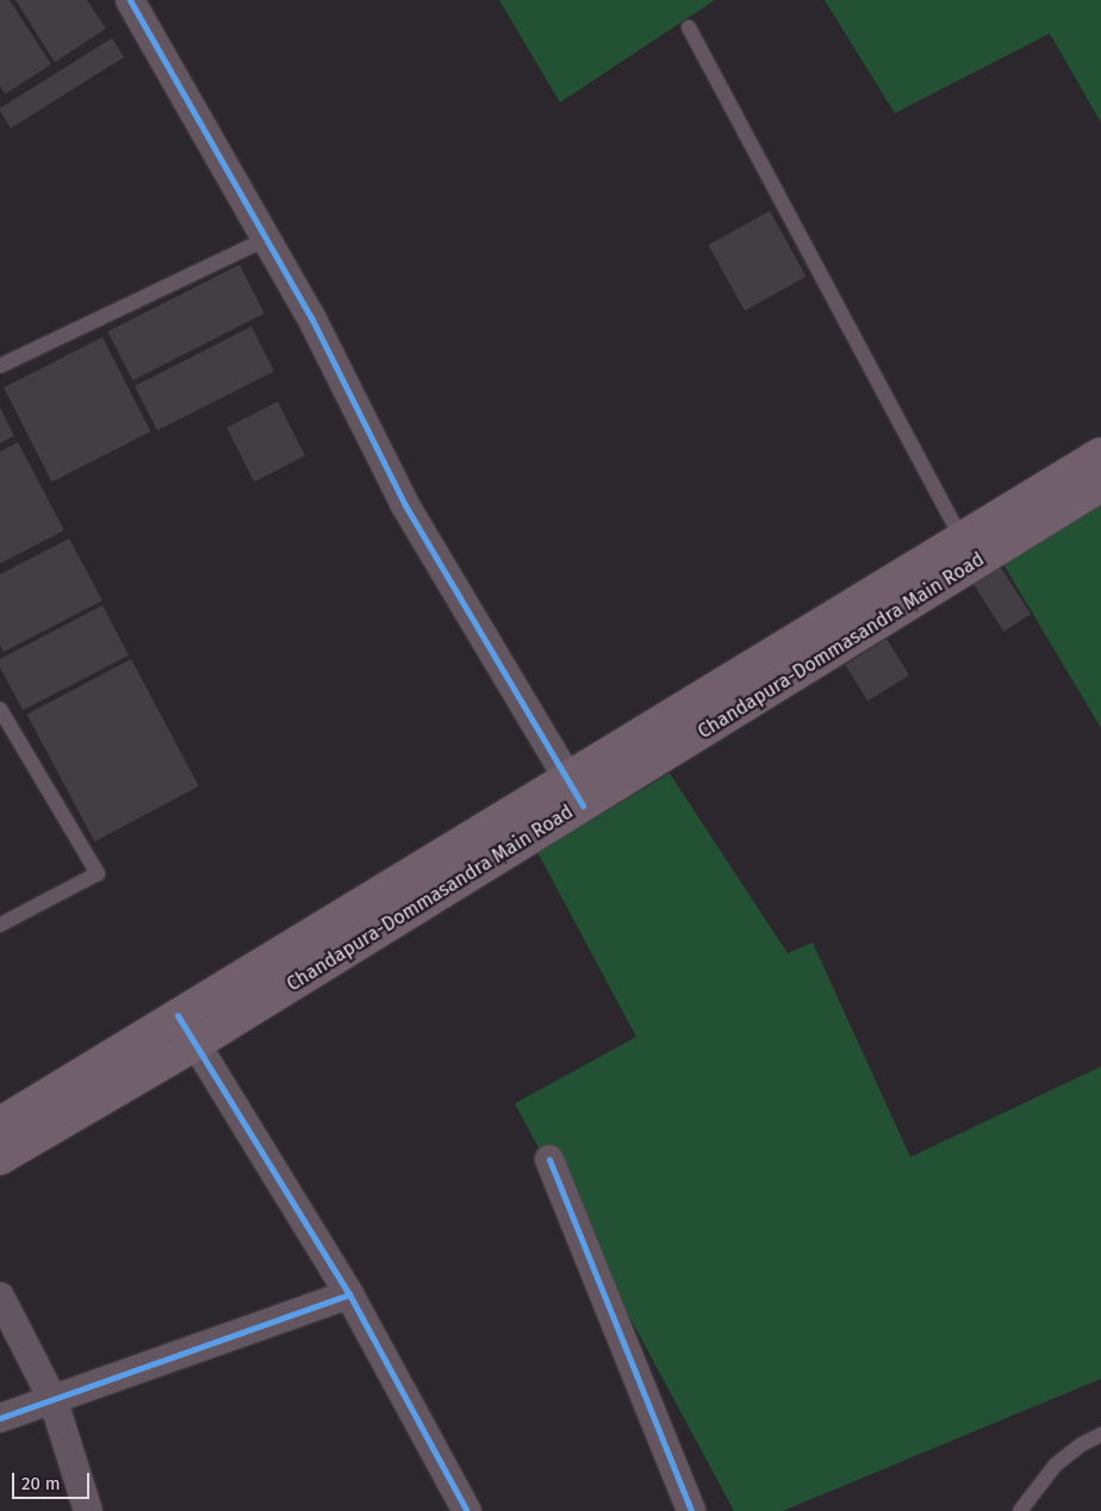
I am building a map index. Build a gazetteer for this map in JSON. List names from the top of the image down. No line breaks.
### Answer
{"streets":{"main road":["Chandapura-Dommasandra Main Road"]},"scale_bar":"20 m"}
